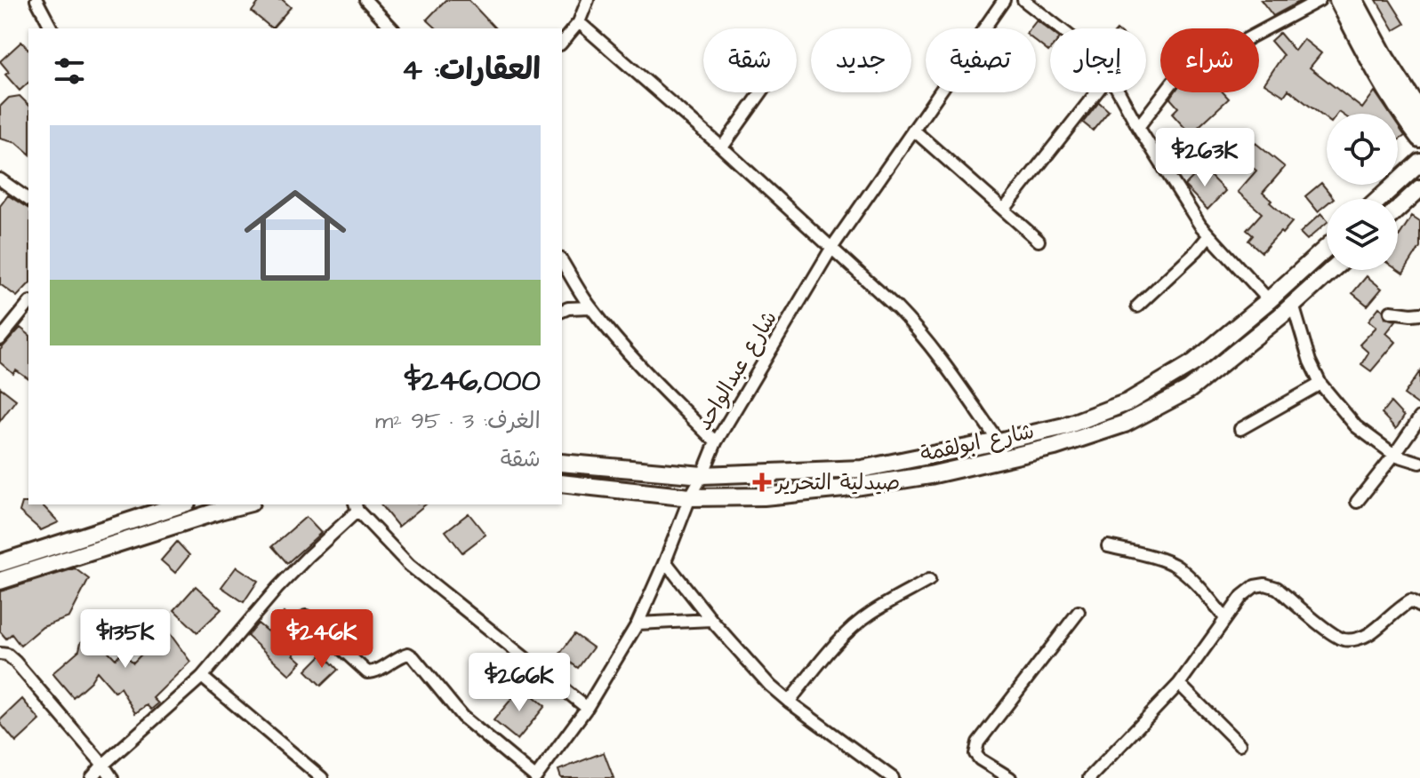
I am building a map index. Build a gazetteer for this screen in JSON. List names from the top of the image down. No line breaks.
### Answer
{"streets":{"street":["شارع عبدالواحد","شارع ابولقمة"]},"crossings":[["شارع عبدالواحد","شارع ابولقمة"]],"places":{"health":["صيدلية التحرير"]},"page":{"chip":["شراء","إيجار","تصفية","جديد","شقة"],"heading":"العقارات: 4","list":[{"name":"$246,000","note":"الغرف: 3 · 95 m² · شقة"}],"price":["$263K","$135K","$246K","$266K"]}}
